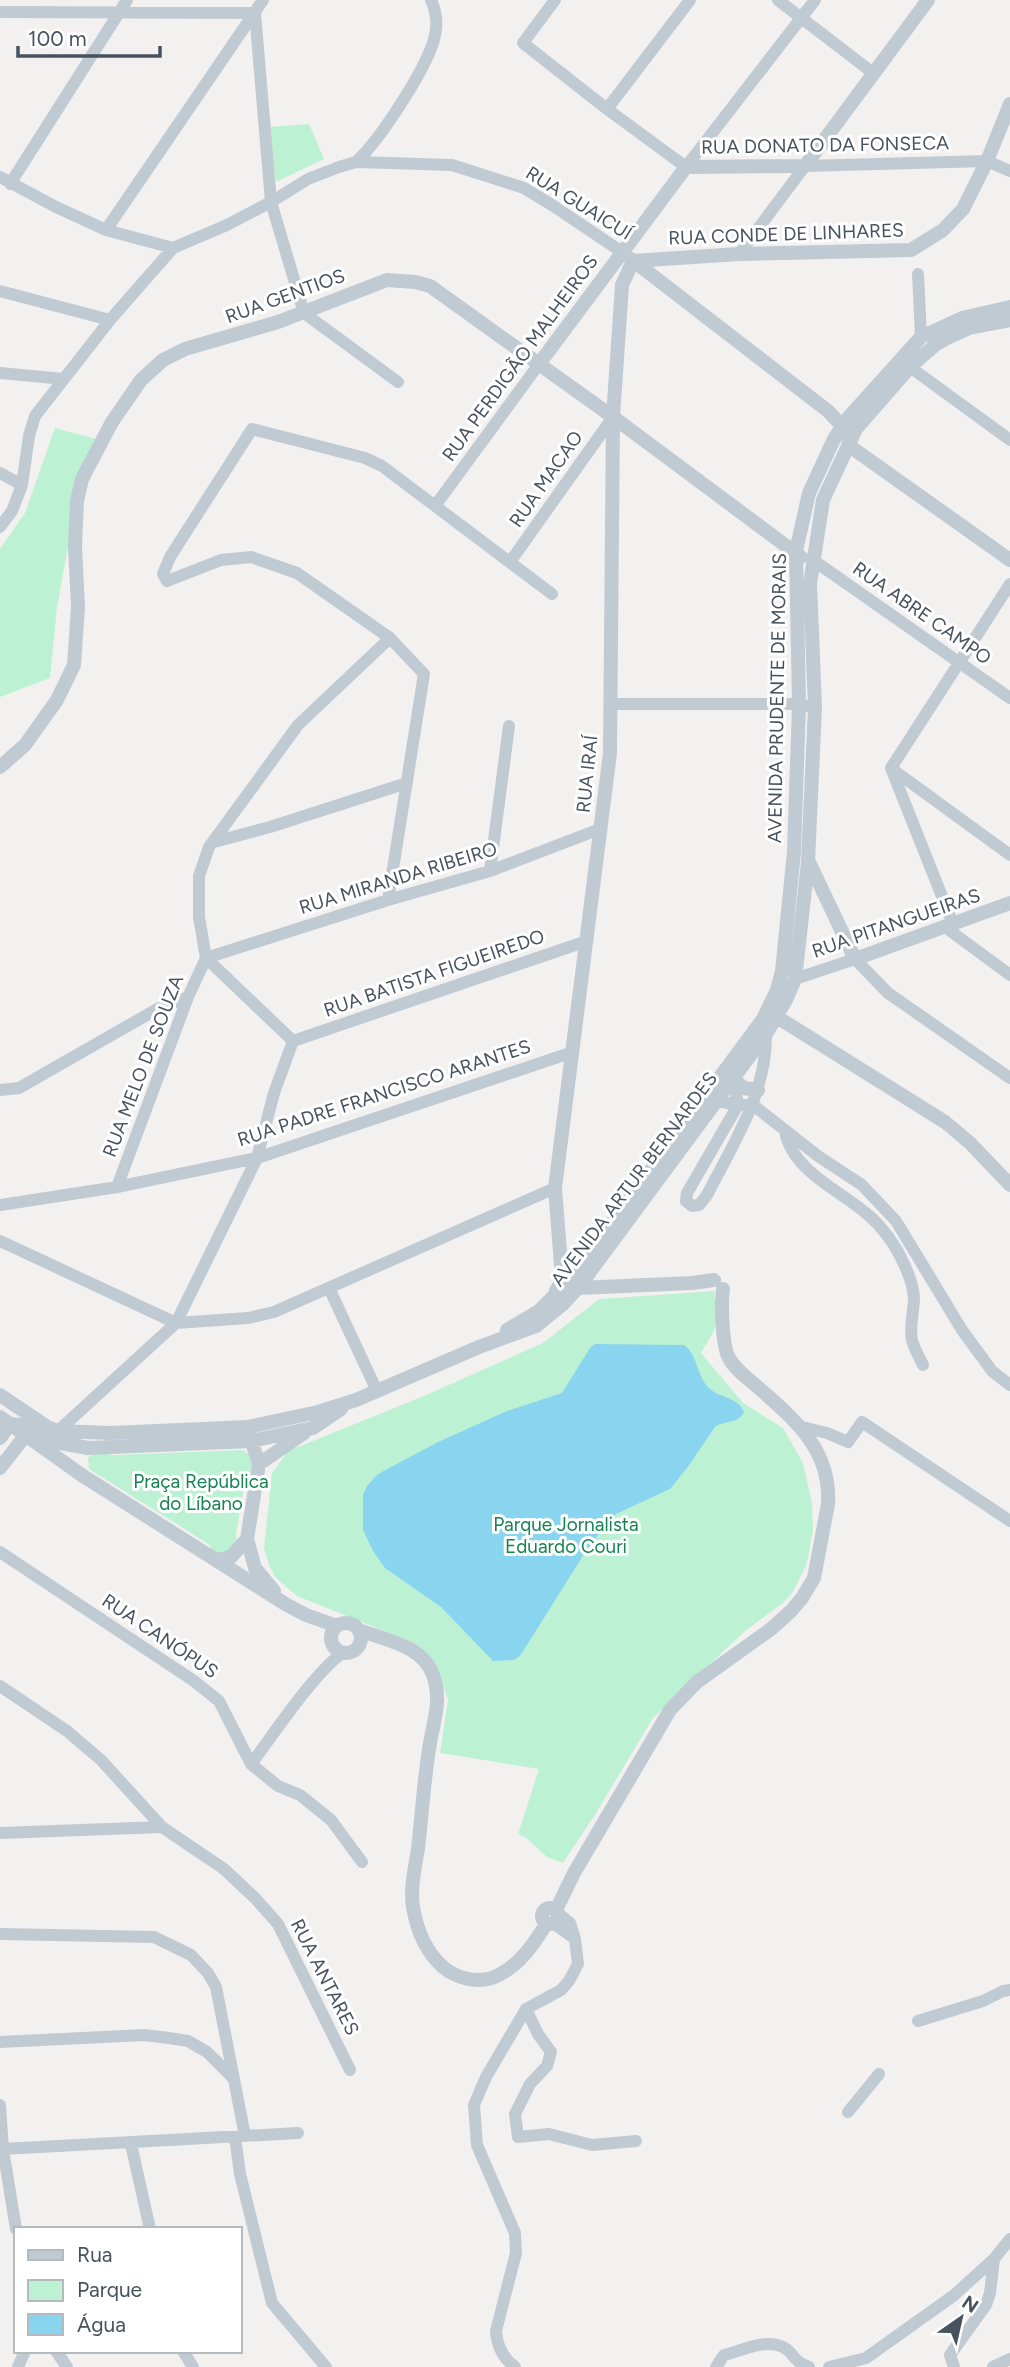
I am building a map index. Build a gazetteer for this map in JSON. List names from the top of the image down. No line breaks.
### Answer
{"streets":{"street":["RUA DONATO DA FONSECA","RUA GUAICUÍ","RUA CONDE DE LINHARES","RUA GENTIOS","RUA PERDIGÃO MALHEIROS","RUA MACAO","RUA ABRE CAMPO","AVENIDA PRUDENTE DE MORAIS","RUA IRAÍ","RUA MIRANDA RIBEIRO","RUA PITANGUEIRAS","RUA BATISTA FIGUEIREDO","RUA MELO DE SOUZA","RUA PADRE FRANCISCO ARANTES","AVENIDA ARTUR BERNARDES","RUA CANÓPUS","RUA ANTARES"]},"crossings":[["RUA DONATO DA FONSECA","RUA CONDE DE LINHARES"],["RUA DONATO DA FONSECA","RUA PERDIGÃO MALHEIROS"],["RUA GUAICUÍ","RUA CONDE DE LINHARES"],["RUA GUAICUÍ","RUA PERDIGÃO MALHEIROS"],["RUA GUAICUÍ","AVENIDA PRUDENTE DE MORAIS"],["RUA GUAICUÍ","RUA IRAÍ"],["RUA CONDE DE LINHARES","RUA PERDIGÃO MALHEIROS"],["RUA CONDE DE LINHARES","RUA IRAÍ"],["RUA GENTIOS","RUA PERDIGÃO MALHEIROS"],["RUA GENTIOS","RUA MACAO"],["RUA GENTIOS","AVENIDA PRUDENTE DE MORAIS"],["RUA GENTIOS","RUA IRAÍ"],["RUA PERDIGÃO MALHEIROS","RUA IRAÍ"],["RUA MACAO","RUA IRAÍ"],["RUA ABRE CAMPO","AVENIDA PRUDENTE DE MORAIS"],["AVENIDA PRUDENTE DE MORAIS","RUA PITANGUEIRAS"],["AVENIDA PRUDENTE DE MORAIS","AVENIDA ARTUR BERNARDES"],["RUA IRAÍ","RUA MIRANDA RIBEIRO"],["RUA IRAÍ","RUA BATISTA FIGUEIREDO"],["RUA IRAÍ","RUA PADRE FRANCISCO ARANTES"],["RUA IRAÍ","AVENIDA ARTUR BERNARDES"],["RUA MIRANDA RIBEIRO","RUA MELO DE SOUZA"],["RUA MELO DE SOUZA","RUA PADRE FRANCISCO ARANTES"]],"parks":["Praça República do Líbano","Parque Jornalista Eduardo Couri"],"legend":["Rua","Parque","Água"],"scale_bar":"100 m","north":"top right"}
